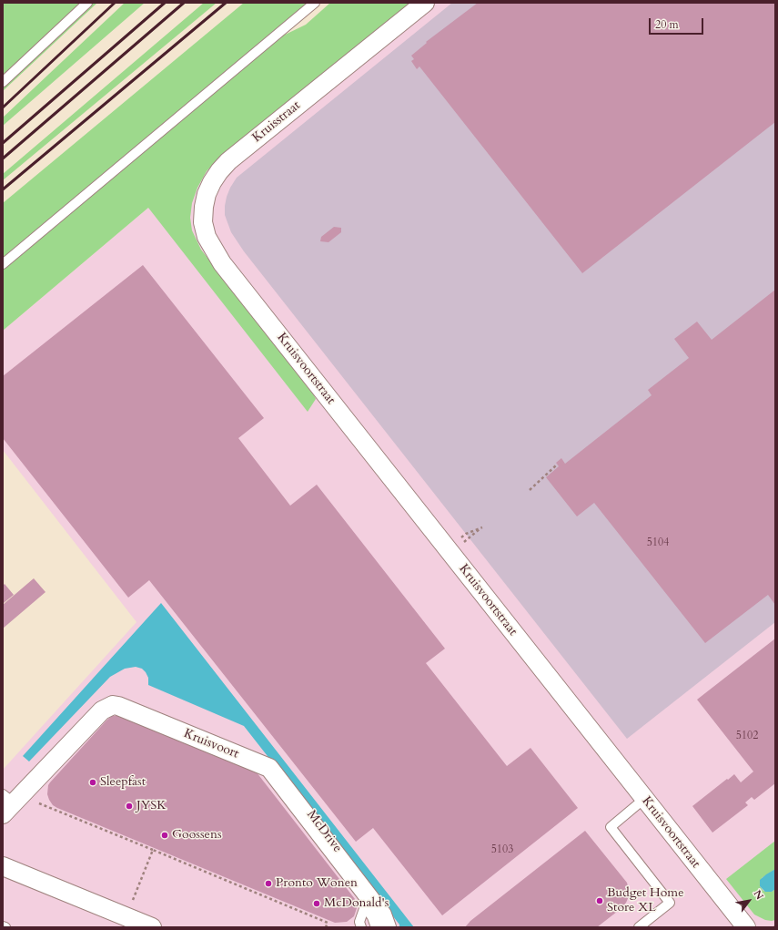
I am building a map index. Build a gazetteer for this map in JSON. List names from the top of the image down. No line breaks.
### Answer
{"streets":{"street":["Kruisstraat","Kruisvoortstraat","Kruisvoort"],"lane":["McDrive"]},"crossings":[["Kruisstraat","Kruisvoortstraat"],["Kruisvoort","McDrive"]],"places":["Sleepfast","JYSK","Goossens","Pronto Wonen","Budget Home Store XL","McDonald's"],"house_numbers":["5104","5102","5103"],"scale_bar":"20 m","north":"top right"}
